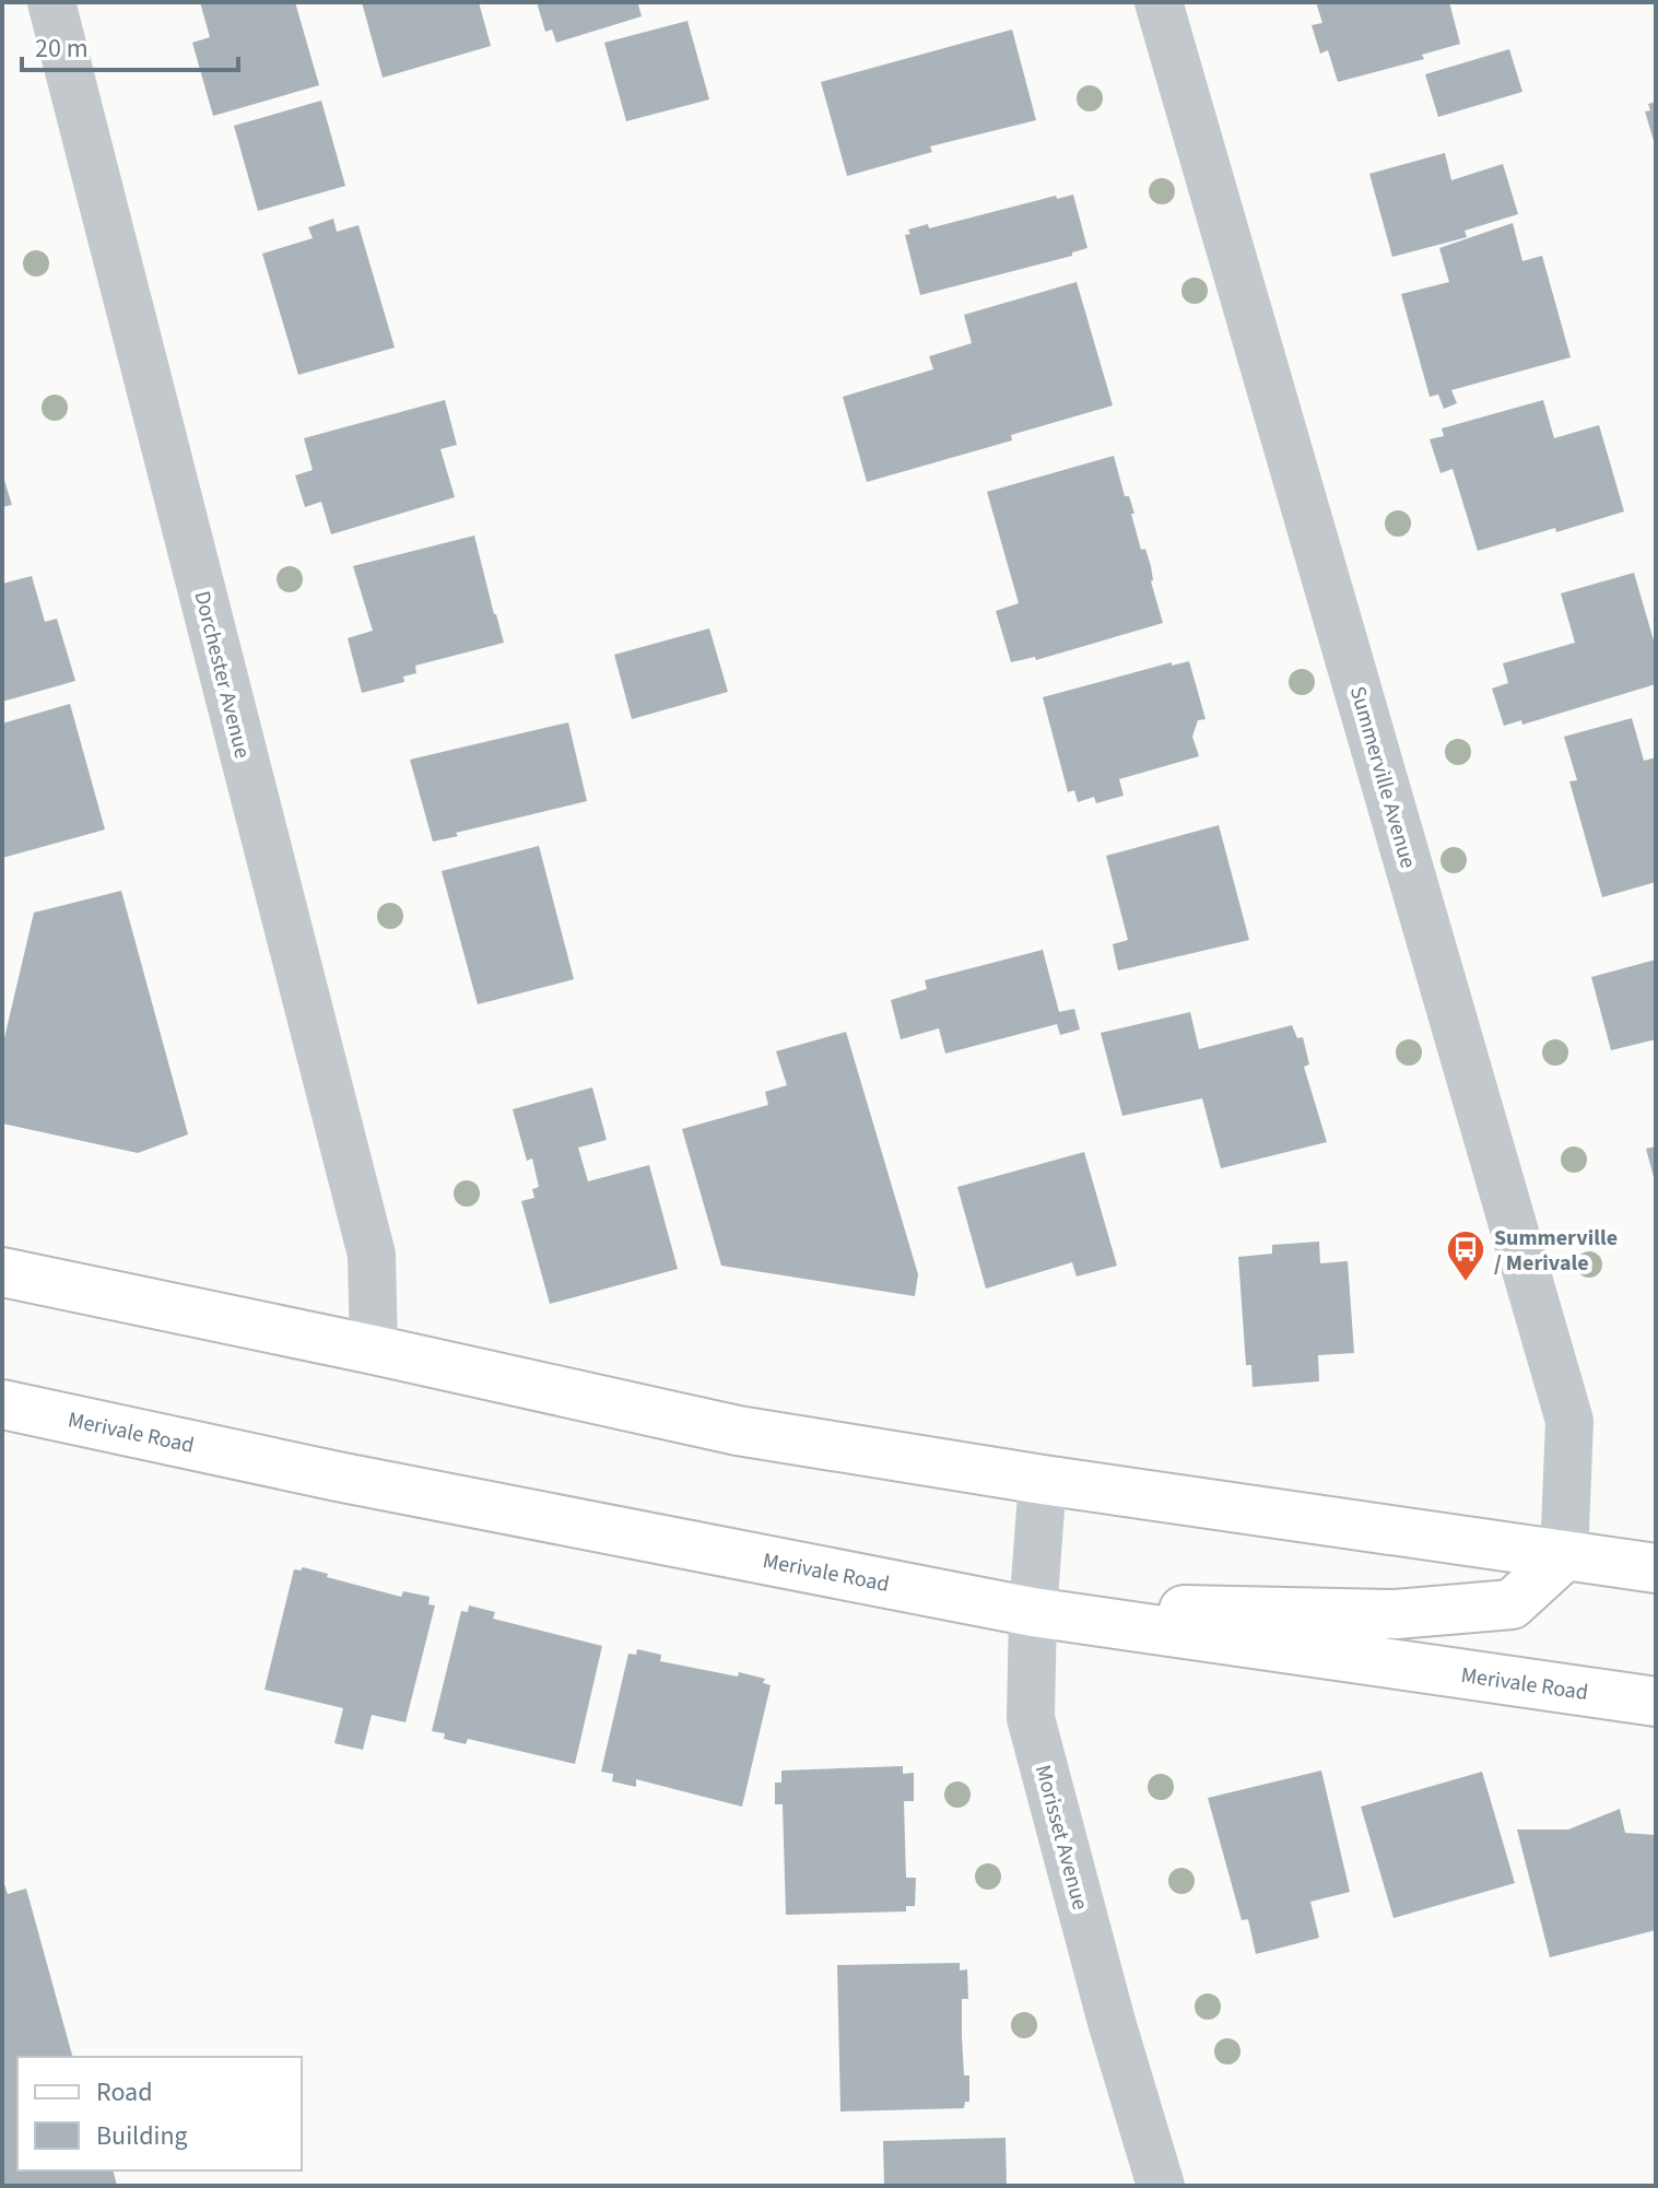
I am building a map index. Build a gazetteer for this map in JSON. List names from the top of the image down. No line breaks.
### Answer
{"streets":{"main road":["Merivale Road"],"street":["Dorchester Avenue","Summerville Avenue","Morisset Avenue"]},"crossings":[["Merivale Road","Morisset Avenue"]],"places":{"bus stop":["Summerville / Merivale"]},"legend":["Road","Building"],"scale_bar":"20 m"}
